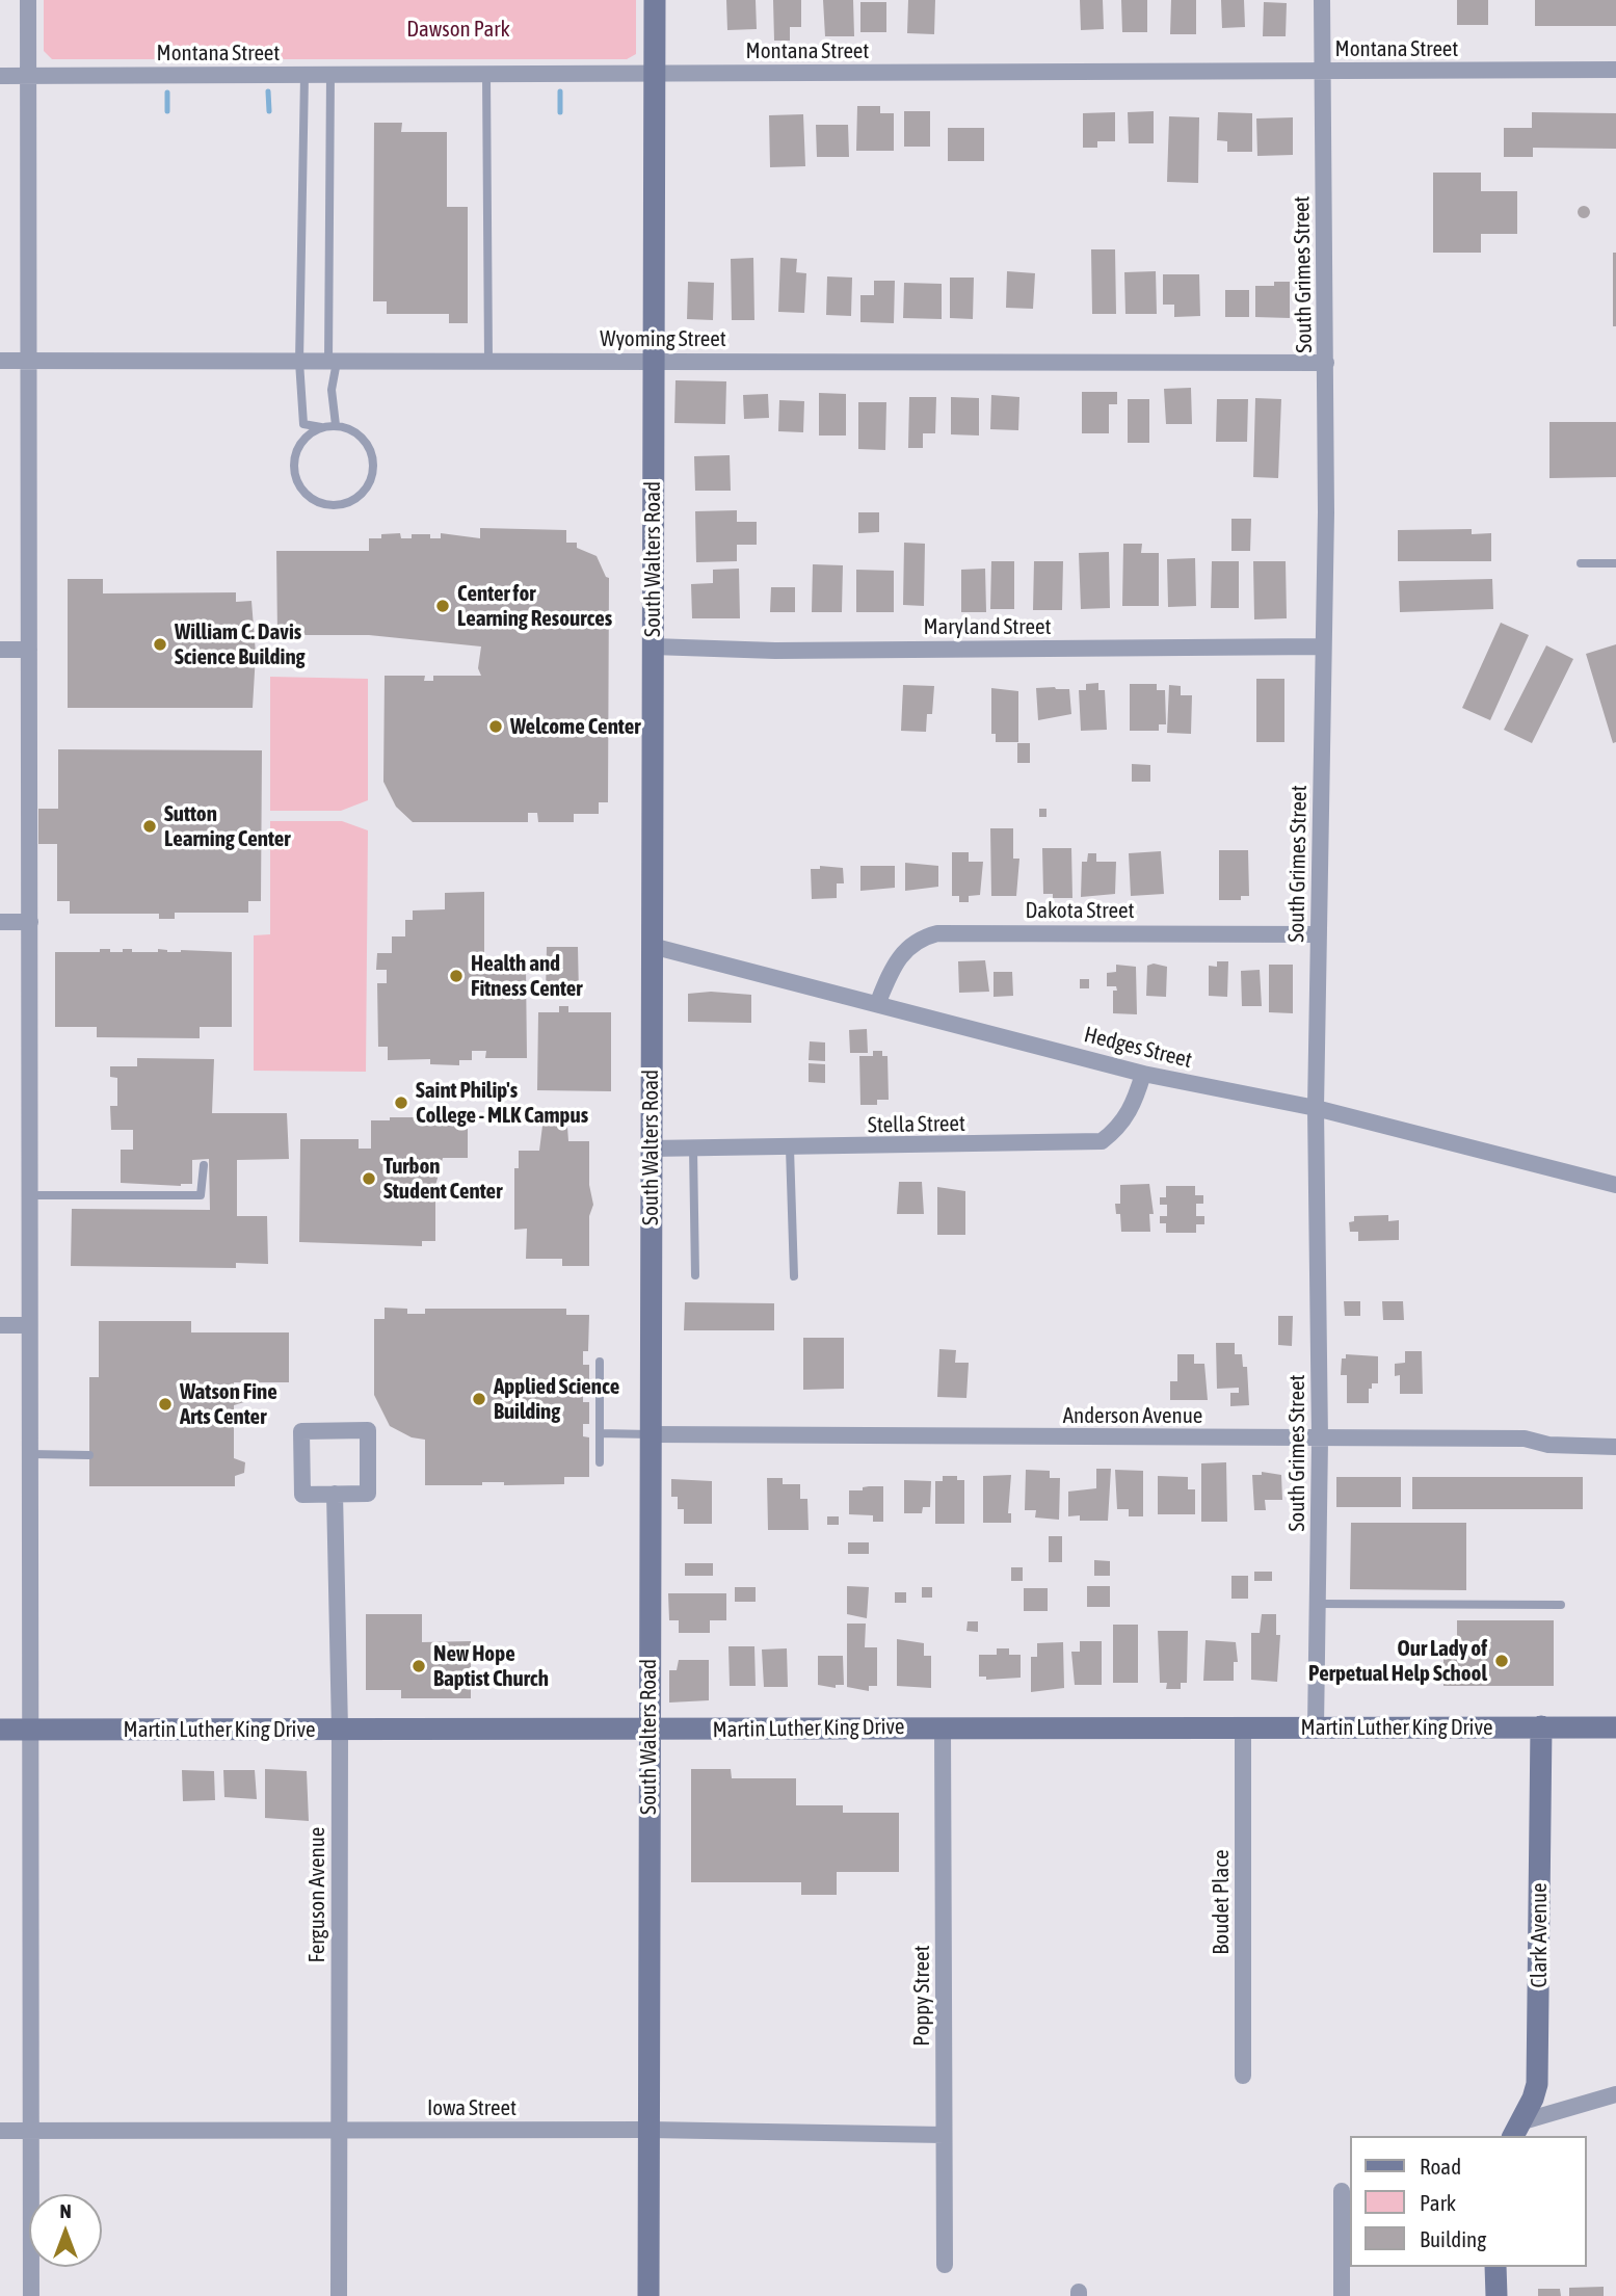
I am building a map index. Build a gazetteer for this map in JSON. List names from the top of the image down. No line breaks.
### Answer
{"streets":{"main road":["South Walters Road","Martin Luther King Drive","Clark Avenue"],"street":["Montana Street","South Grimes Street","Wyoming Street","Maryland Street","Dakota Street","Hedges Street","Stella Street","Anderson Avenue","Ferguson Avenue","Boudet Place","Poppy Street","Iowa Street"]},"crossings":[["Montana Street","South Grimes Street"],["Montana Street","South Walters Road"],["South Grimes Street","Wyoming Street"],["South Grimes Street","Maryland Street"],["South Grimes Street","Dakota Street"],["South Grimes Street","Hedges Street"],["South Grimes Street","Anderson Avenue"],["South Grimes Street","Martin Luther King Drive"],["Wyoming Street","South Walters Road"],["South Walters Road","Maryland Street"],["South Walters Road","Hedges Street"],["South Walters Road","Stella Street"],["South Walters Road","Anderson Avenue"],["South Walters Road","Martin Luther King Drive"],["South Walters Road","Iowa Street"],["Dakota Street","Hedges Street"],["Hedges Street","Stella Street"],["Martin Luther King Drive","Ferguson Avenue"],["Martin Luther King Drive","Boudet Place"],["Martin Luther King Drive","Clark Avenue"],["Martin Luther King Drive","Poppy Street"],["Ferguson Avenue","Iowa Street"],["Poppy Street","Iowa Street"]],"parks":["Dawson Park"],"places":["Center for Learning Resources","William C. Davis Science Building","Welcome Center","Sutton Learning Center","Health and Fitness Center","Saint Philip's College - MLK Campus","Turbon Student Center","Applied Science Building","Watson Fine Arts Center","Our Lady of Perpetual Help School","New Hope Baptist Church"],"legend":["Road","Park","Building"],"north":"top"}
